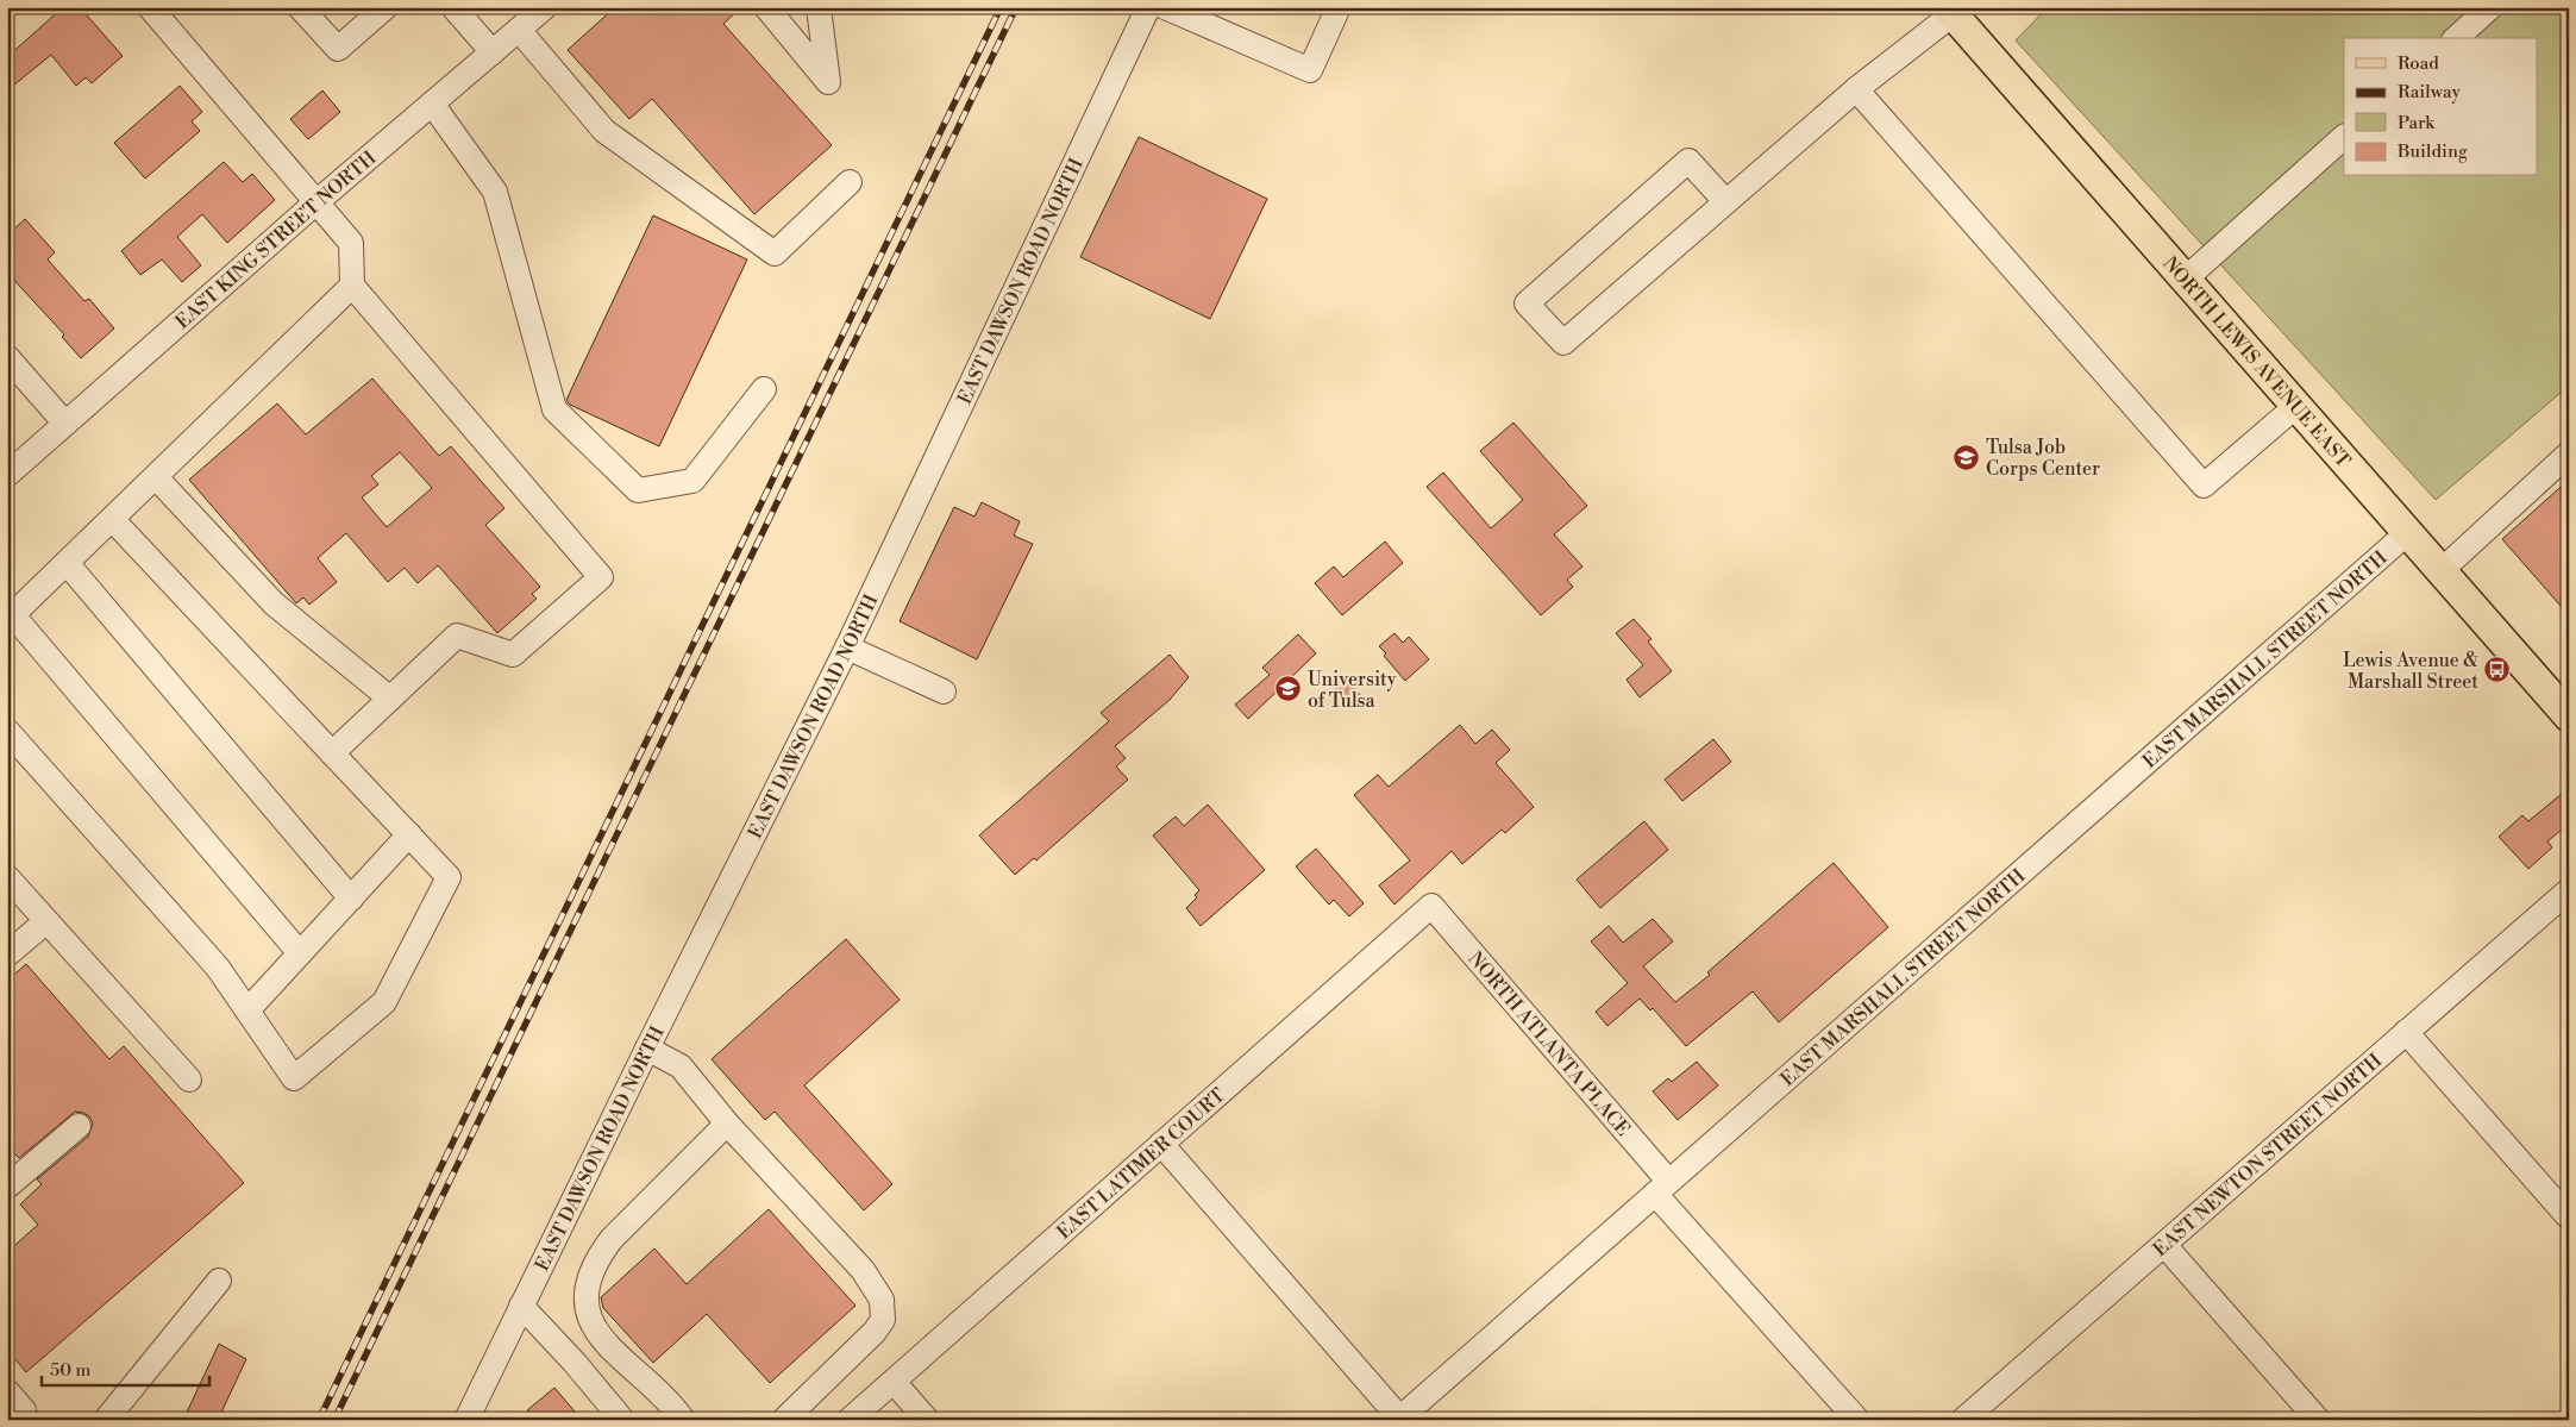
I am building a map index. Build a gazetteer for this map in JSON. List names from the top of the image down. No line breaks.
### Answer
{"streets":{"main road":["NORTH LEWIS AVENUE EAST"],"street":["EAST KING STREET NORTH","EAST DAWSON ROAD NORTH","EAST MARSHALL STREET NORTH","NORTH ATLANTA PLACE","EAST NEWTON STREET NORTH","EAST LATIMER COURT"]},"crossings":[["NORTH LEWIS AVENUE EAST","EAST MARSHALL STREET NORTH"],["EAST MARSHALL STREET NORTH","NORTH ATLANTA PLACE"],["NORTH ATLANTA PLACE","EAST LATIMER COURT"]],"places":{"school or university":["Tulsa Job Corps Center","University of Tulsa"],"bus stop":["Lewis Avenue & Marshall Street"]},"legend":["Road","Railway","Park","Building"],"scale_bar":"50 m"}
